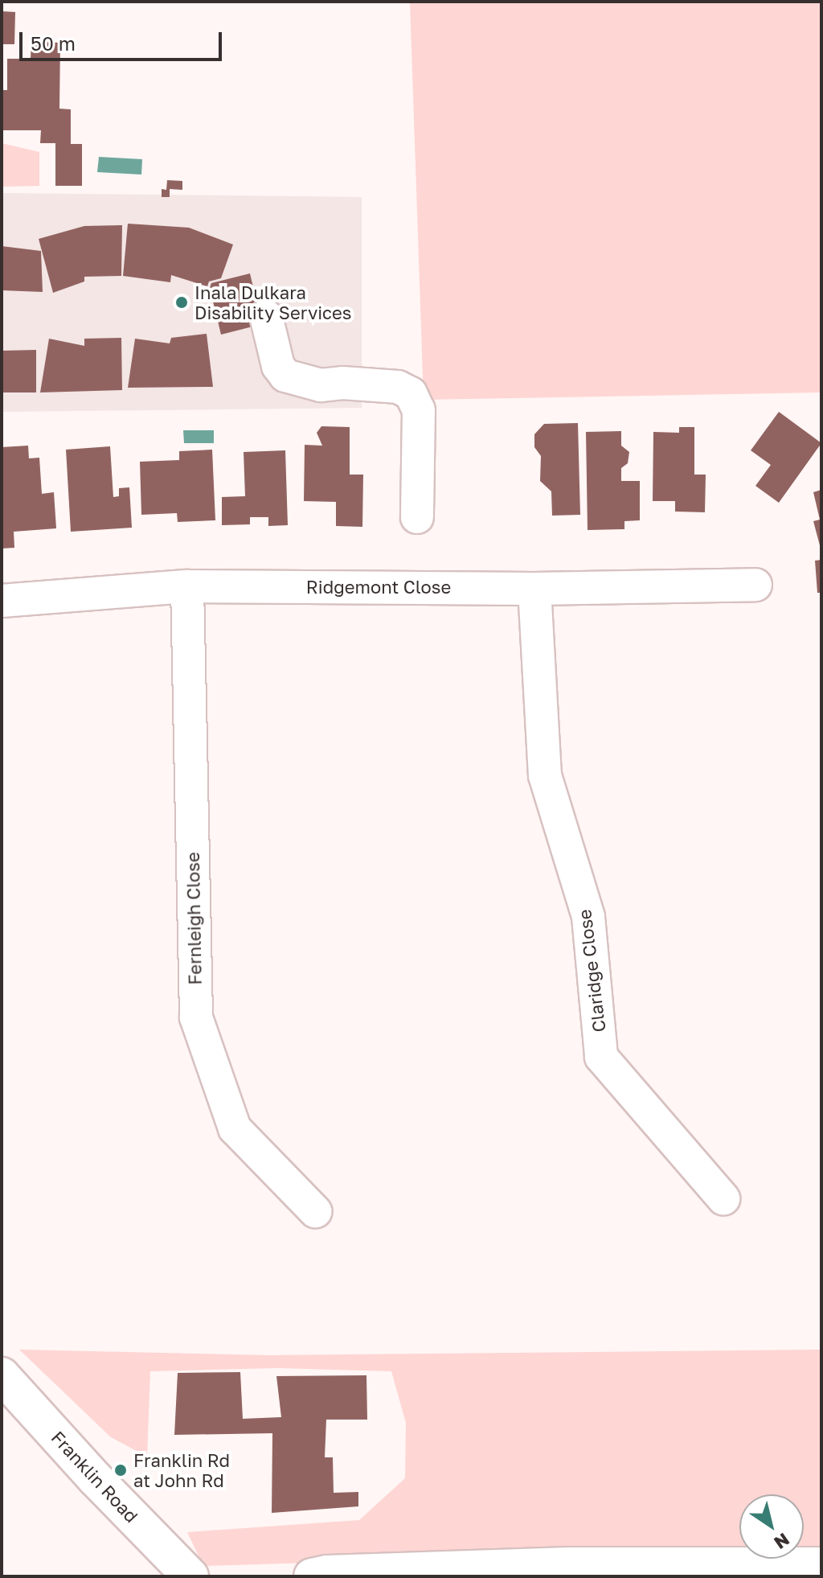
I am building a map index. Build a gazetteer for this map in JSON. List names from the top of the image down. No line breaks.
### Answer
{"streets":{"street":["Ridgemont Close","Fernleigh Close","Claridge Close","Franklin Road"]},"crossings":[["Ridgemont Close","Fernleigh Close"],["Ridgemont Close","Claridge Close"]],"places":["Inala Dulkara Disability Services","Franklin Rd at John Rd"],"scale_bar":"50 m","north":"bottom right"}
